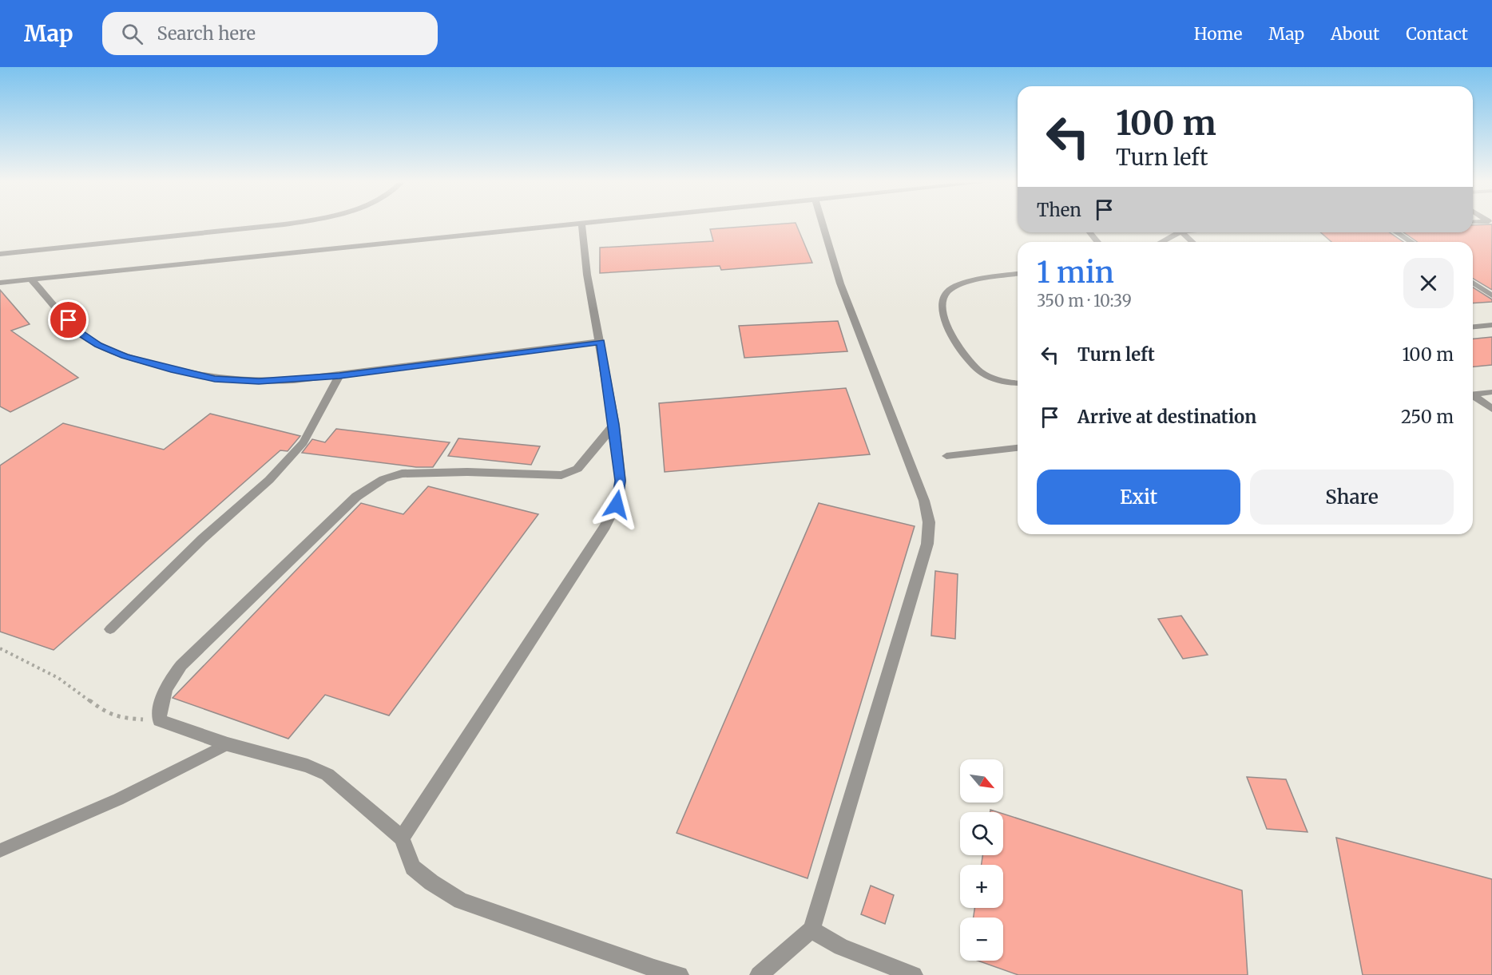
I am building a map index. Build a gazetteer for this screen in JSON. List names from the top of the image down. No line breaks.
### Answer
{"north":"bottom right","page":{"header":"Map","search":"Search here","nav":["Home","Map","About","Contact"],"turn":["100 m","Turn left"],"then":"Then","heading":["1 min","350 m · 10:39"],"list":[{"name":"Turn left","value":"100 m"},{"name":"Arrive at destination","value":"250 m"}],"buttons":["Exit","Share"],"map_buttons":["+","−"]}}
